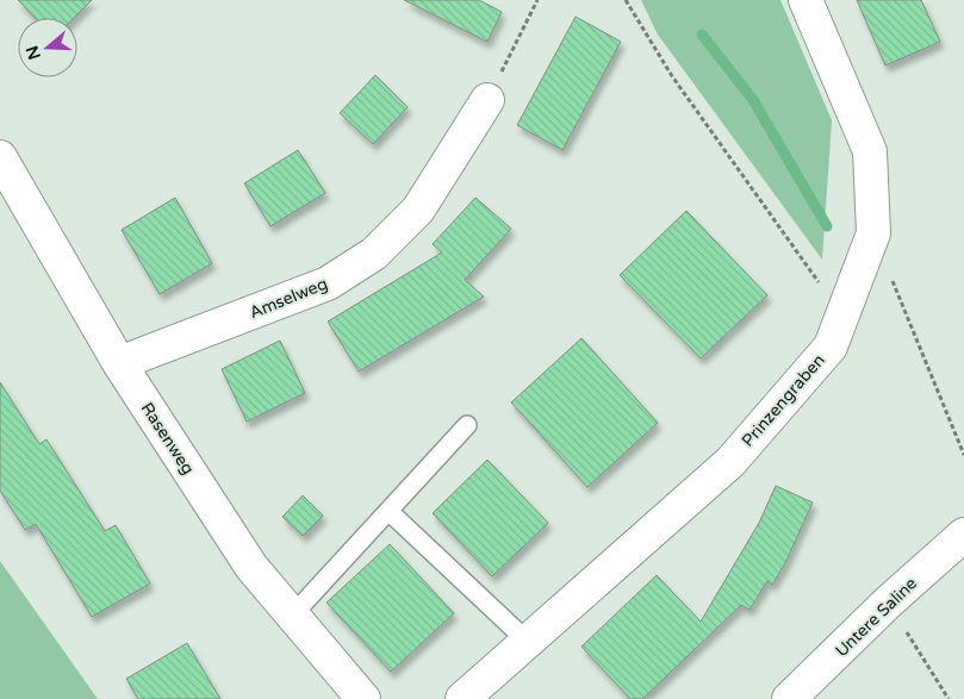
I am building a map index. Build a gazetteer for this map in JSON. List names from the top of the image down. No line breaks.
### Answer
{"streets":{"street":["Amselweg","Prinzengraben","Rasenweg","Untere Saline"]},"crossings":[["Amselweg","Rasenweg"]],"north":"left"}
